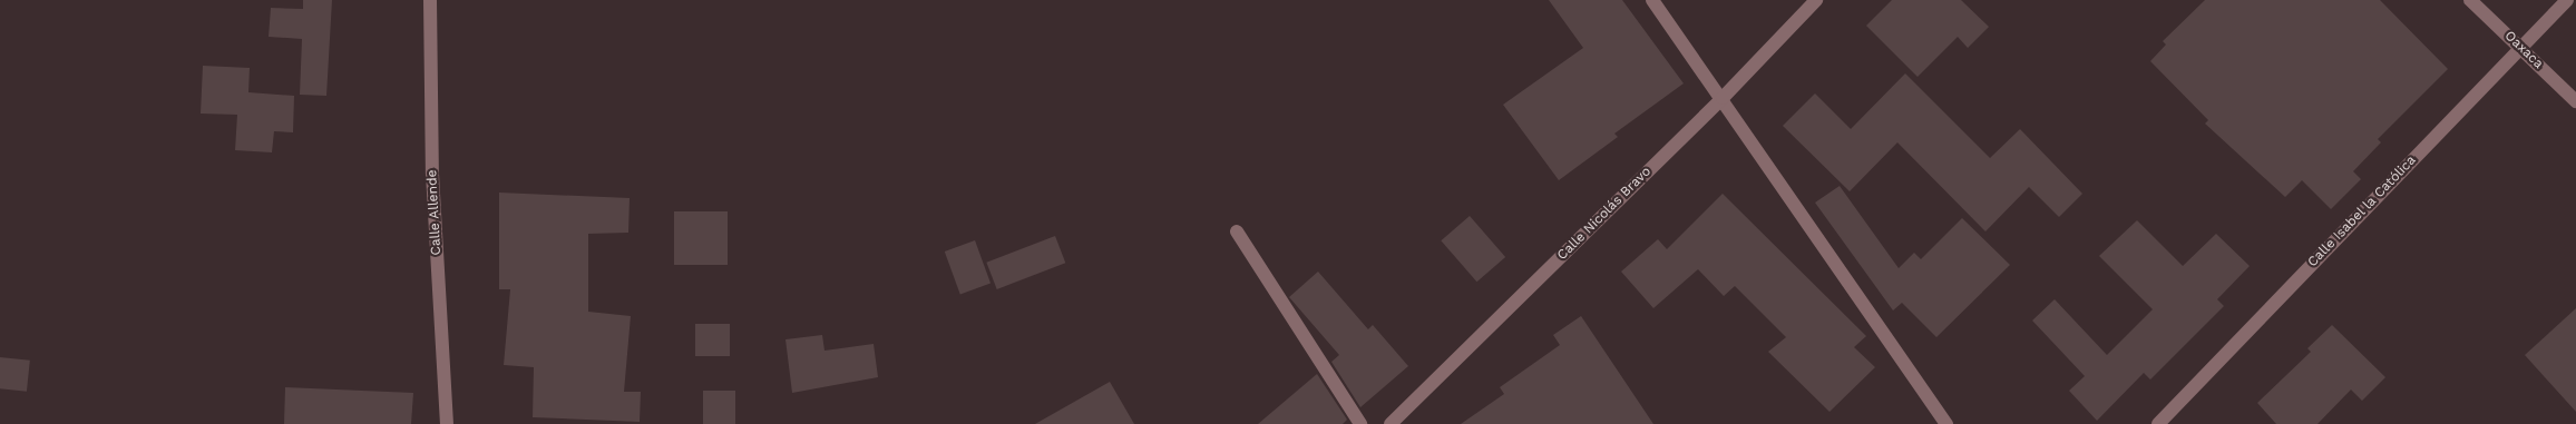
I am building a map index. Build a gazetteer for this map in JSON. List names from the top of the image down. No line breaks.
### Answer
{"streets":{"street":["Oaxaca","Calle Isabel la Católica","Calle Allende","Calle Nicolás Bravo"]},"crossings":[["Oaxaca","Calle Isabel la Católica"]]}
